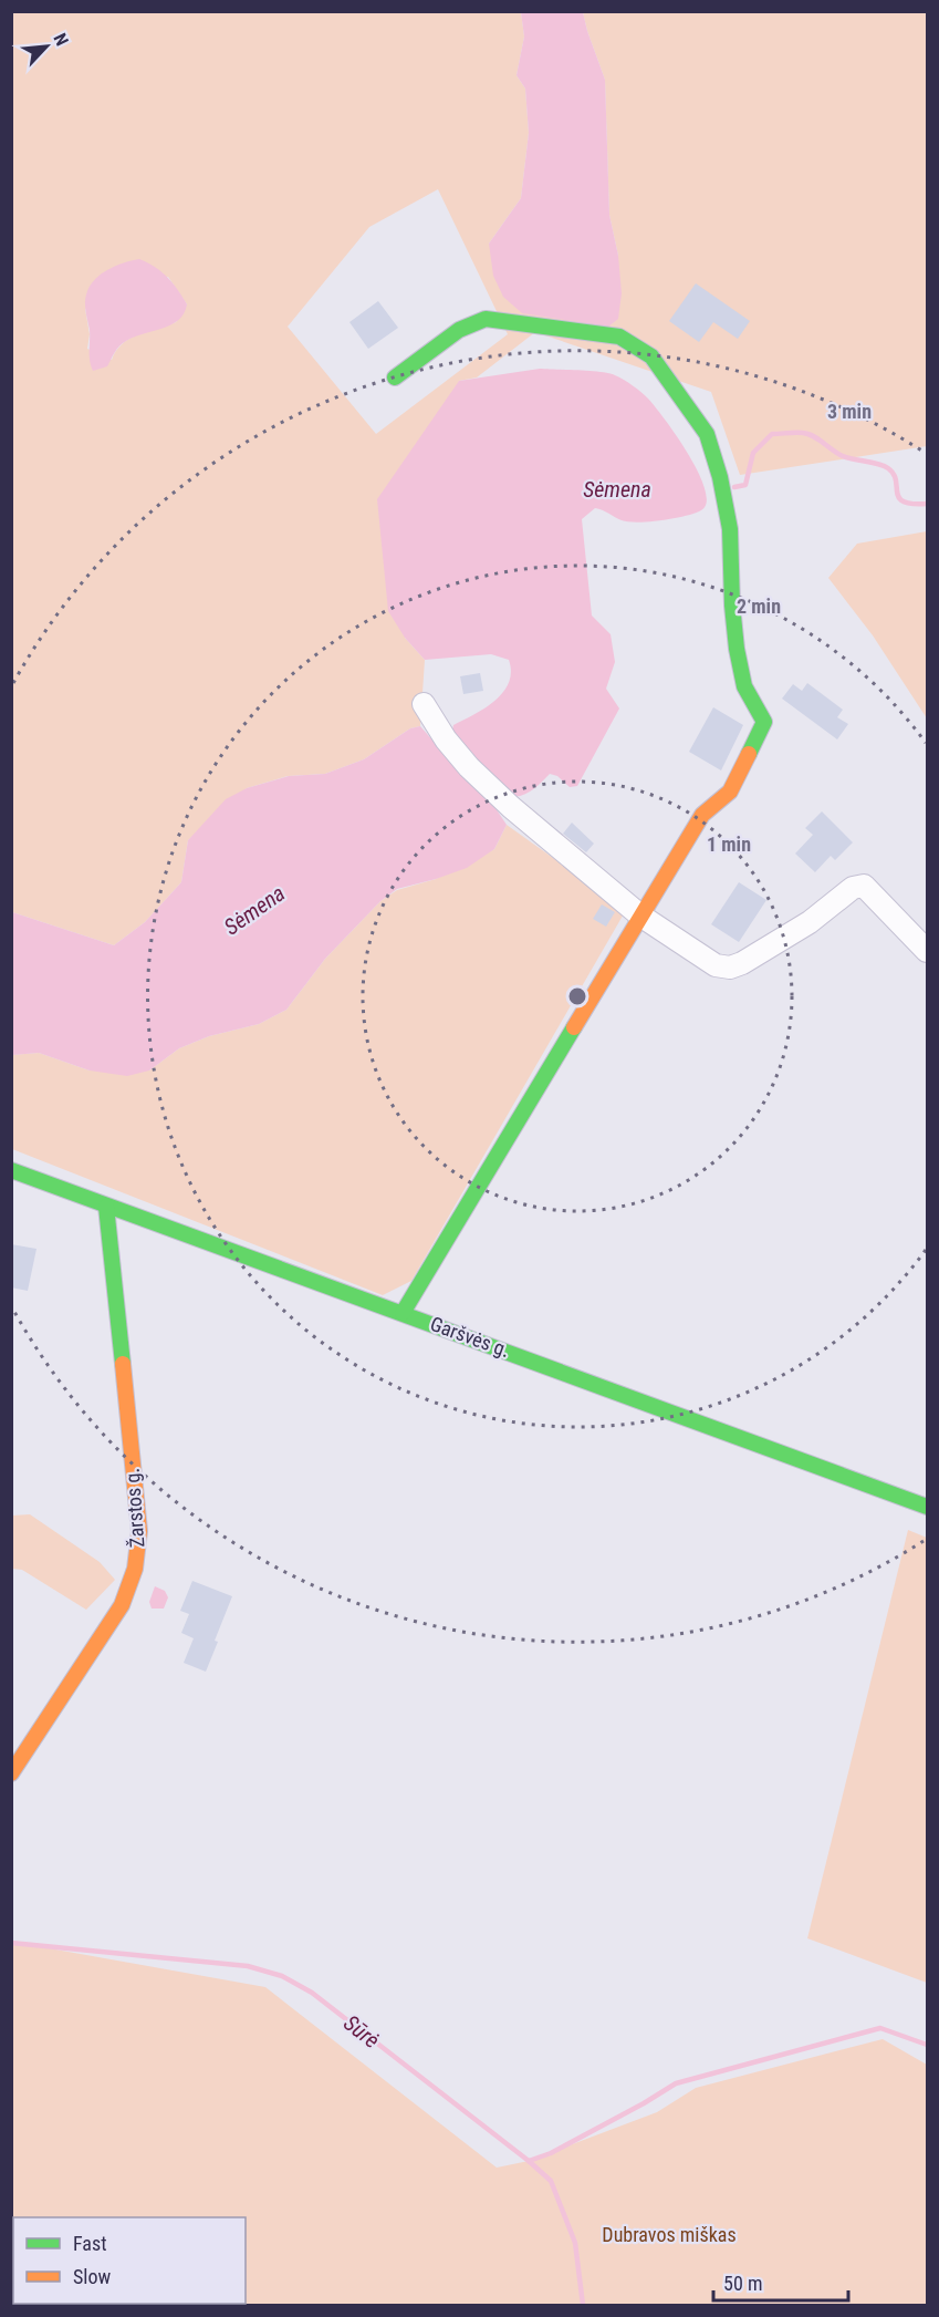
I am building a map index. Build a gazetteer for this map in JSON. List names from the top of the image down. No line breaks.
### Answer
{"streets":{"street":["Garšvės g.","Žarstos g."]},"crossings":[["Garšvės g.","Žarstos g."]],"water":["Sėmena","Sūrė"],"parks":["Dubravos miškas"],"legend":["Fast","Slow"],"scale_bar":"50 m","north":"top right","rings":["3 min","2 min","1 min"]}
